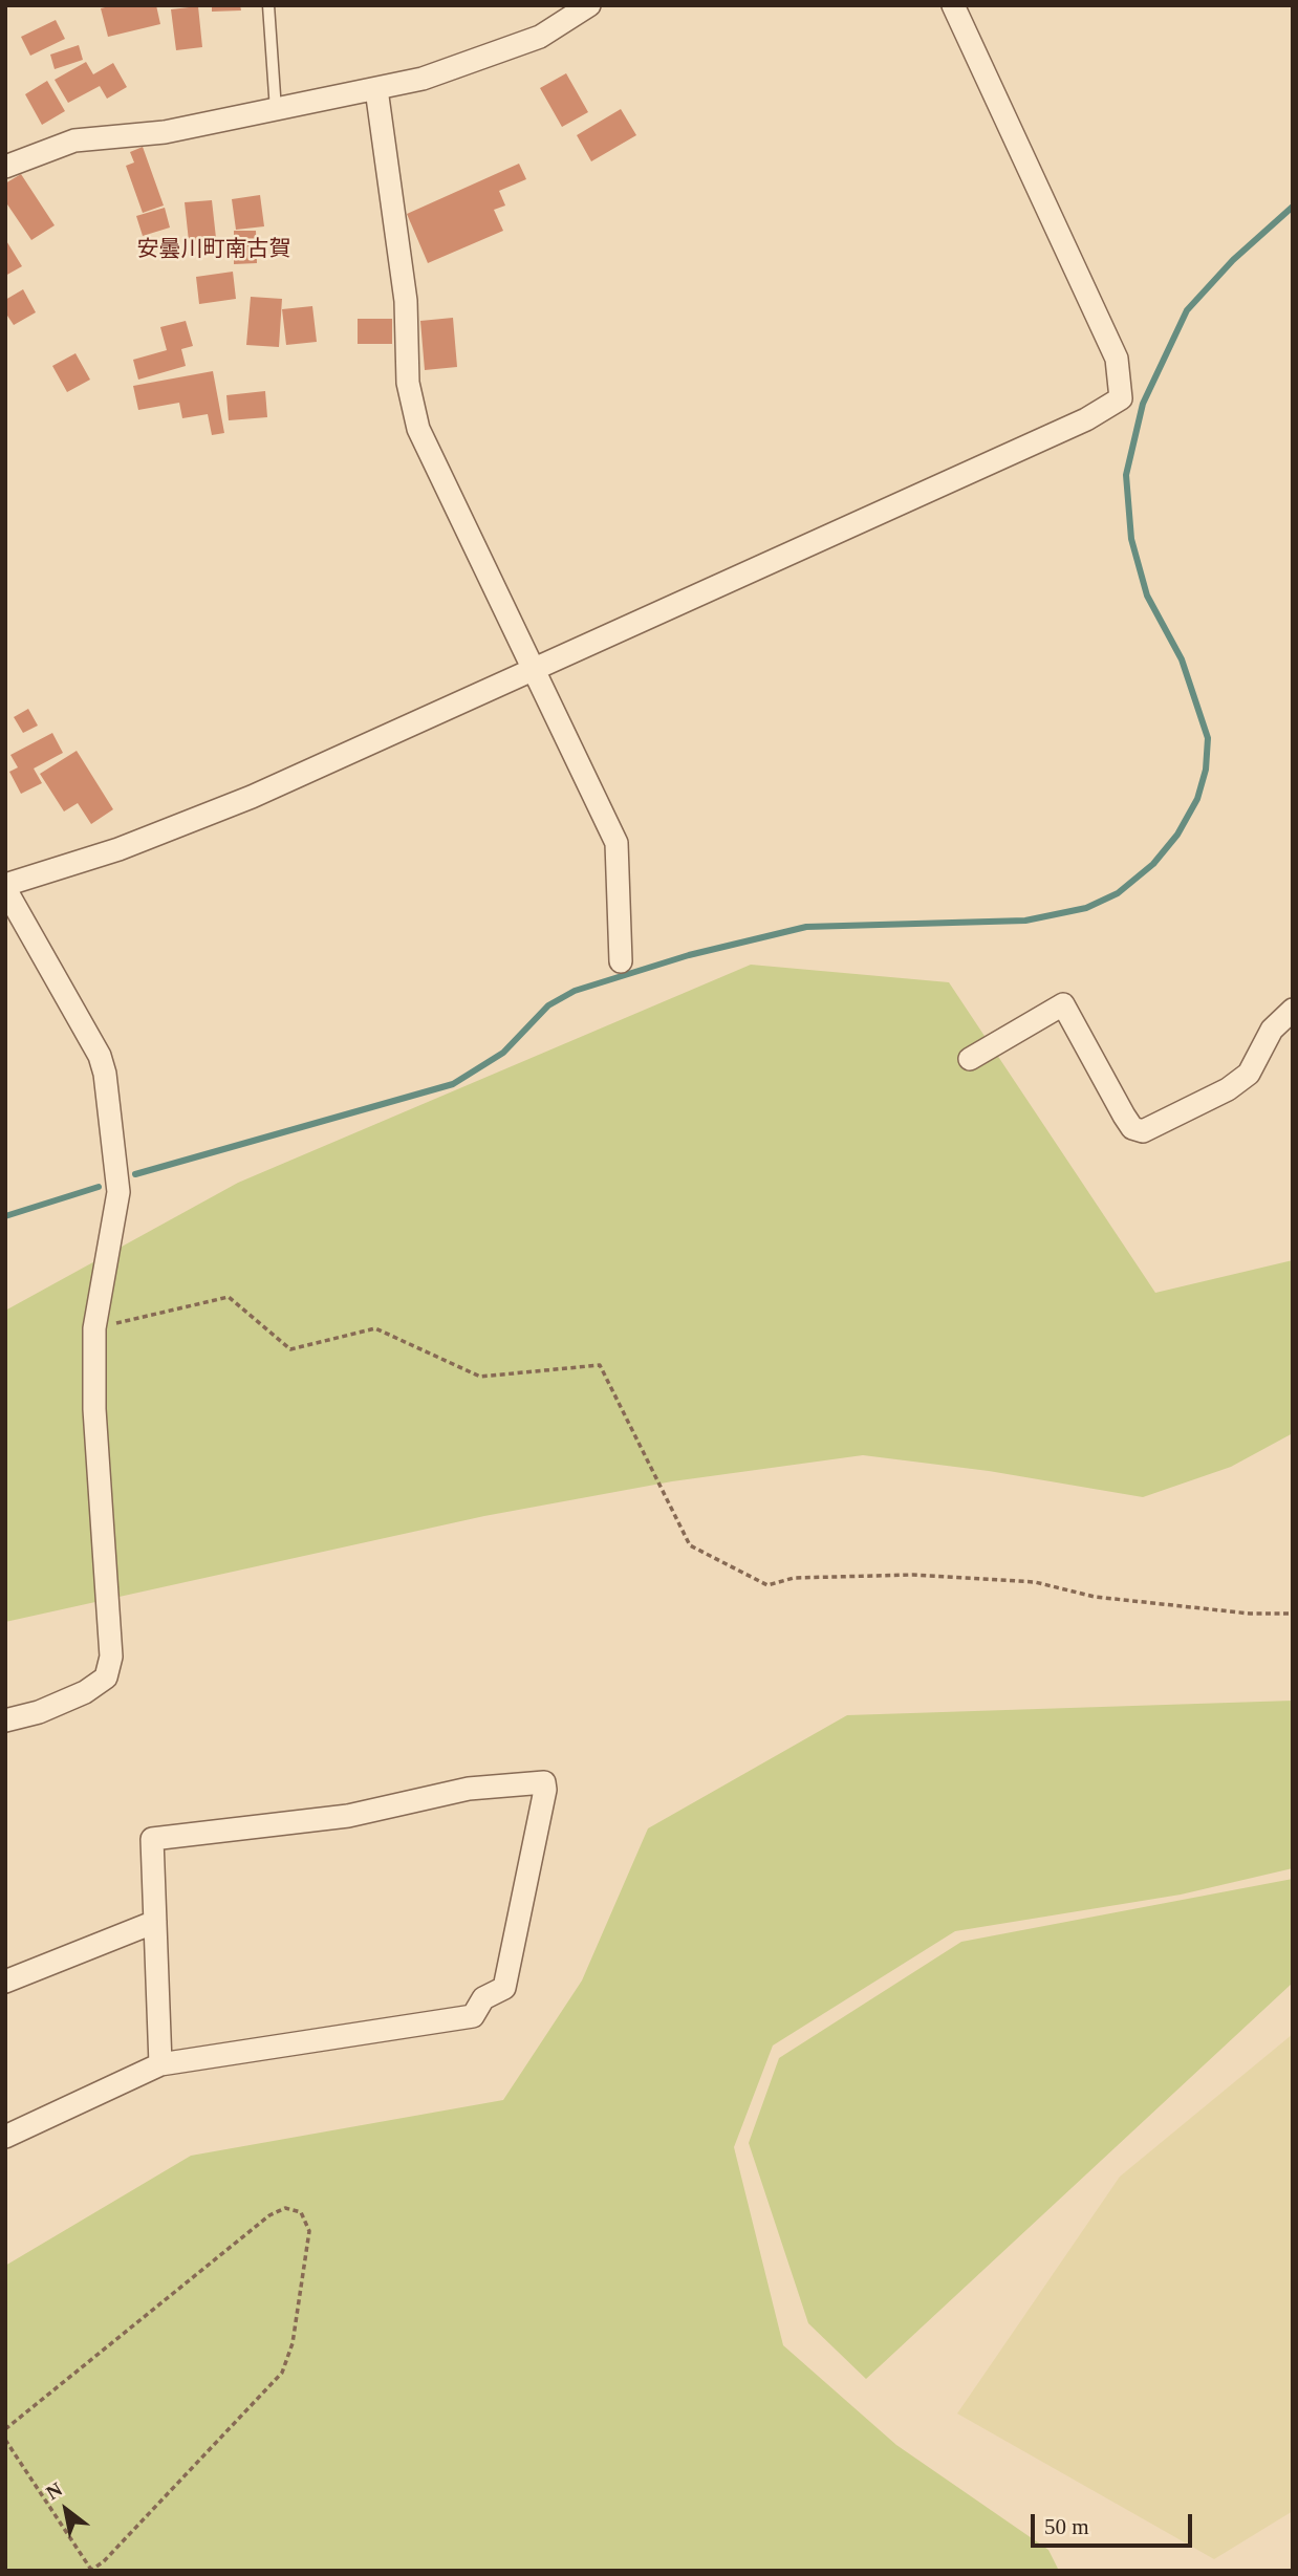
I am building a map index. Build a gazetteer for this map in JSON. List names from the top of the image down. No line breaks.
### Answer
{"districts":["安曇川町南古賀"],"scale_bar":"50 m","north":"top left"}
